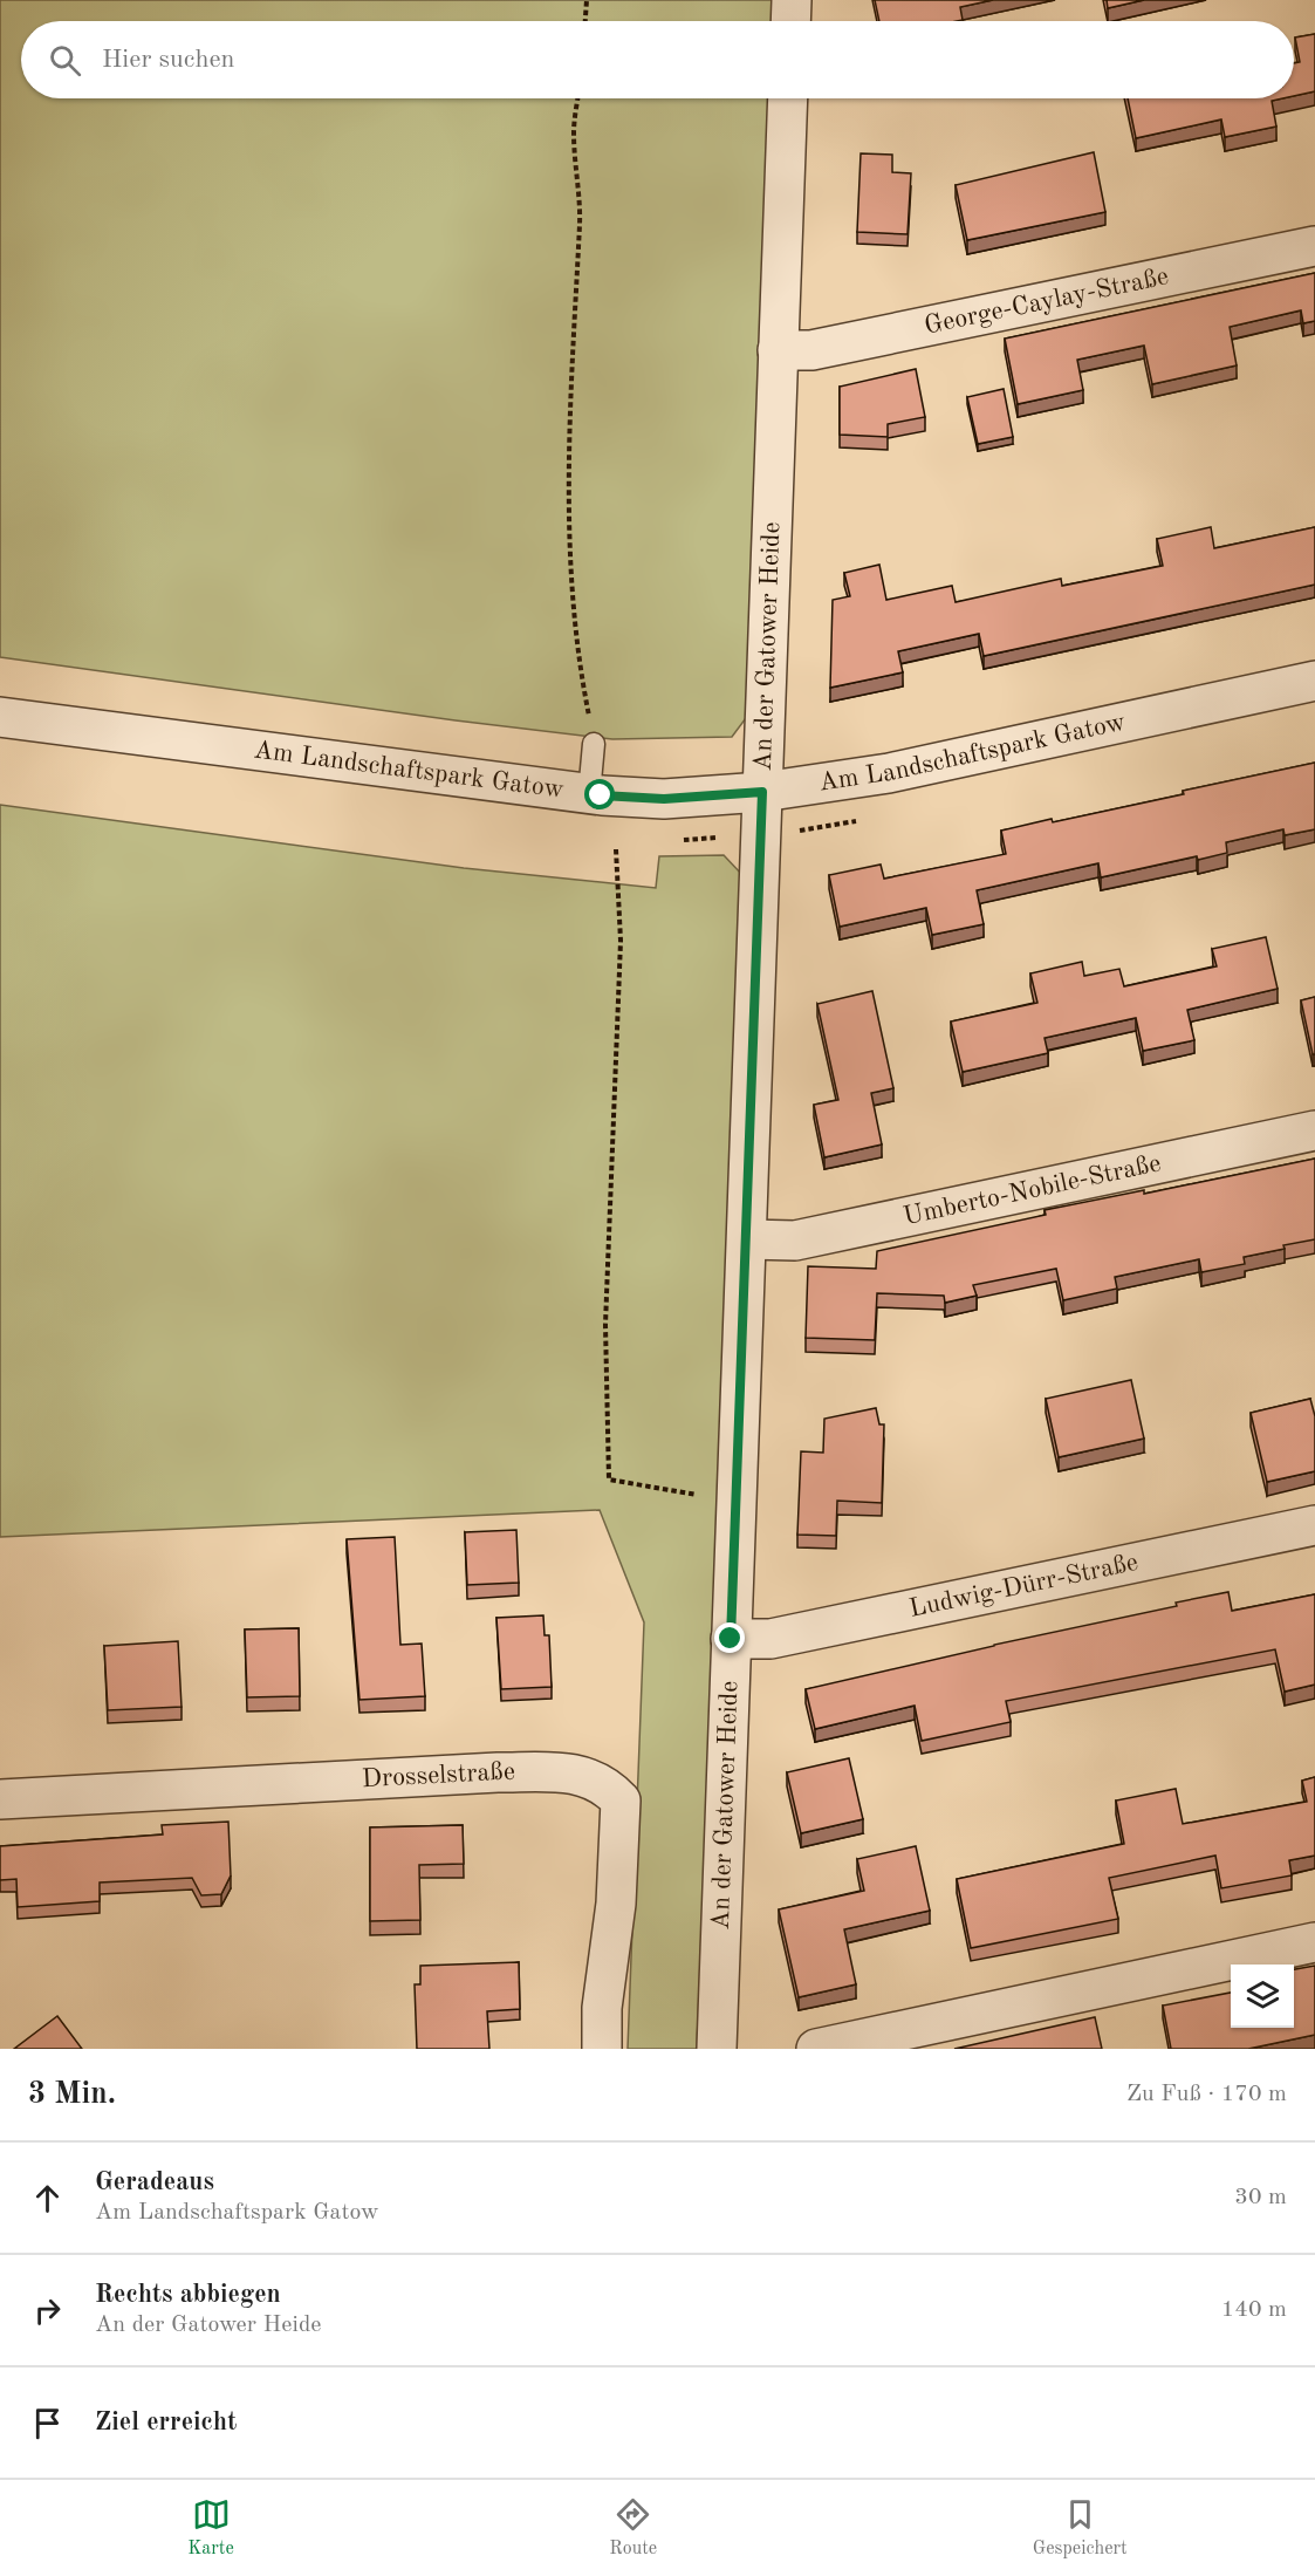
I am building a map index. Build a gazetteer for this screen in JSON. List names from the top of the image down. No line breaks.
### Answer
{"streets":{"street":["George-Caylay-Straße","An der Gatower Heide","Am Landschaftspark Gatow","Umberto-Nobile-Straße","Ludwig-Dürr-Straße","Drosselstraße"]},"crossings":[["George-Caylay-Straße","An der Gatower Heide"],["An der Gatower Heide","Am Landschaftspark Gatow"],["An der Gatower Heide","Umberto-Nobile-Straße"],["An der Gatower Heide","Ludwig-Dürr-Straße"]],"page":{"search":"Hier suchen","heading":["3 Min.","Zu Fuß · 170 m"],"list":[["Geradeaus","Am Landschaftspark Gatow","30 m"],["Rechts abbiegen","An der Gatower Heide","140 m"],"Ziel erreicht"],"nav":["Karte","Route","Gespeichert"]}}
